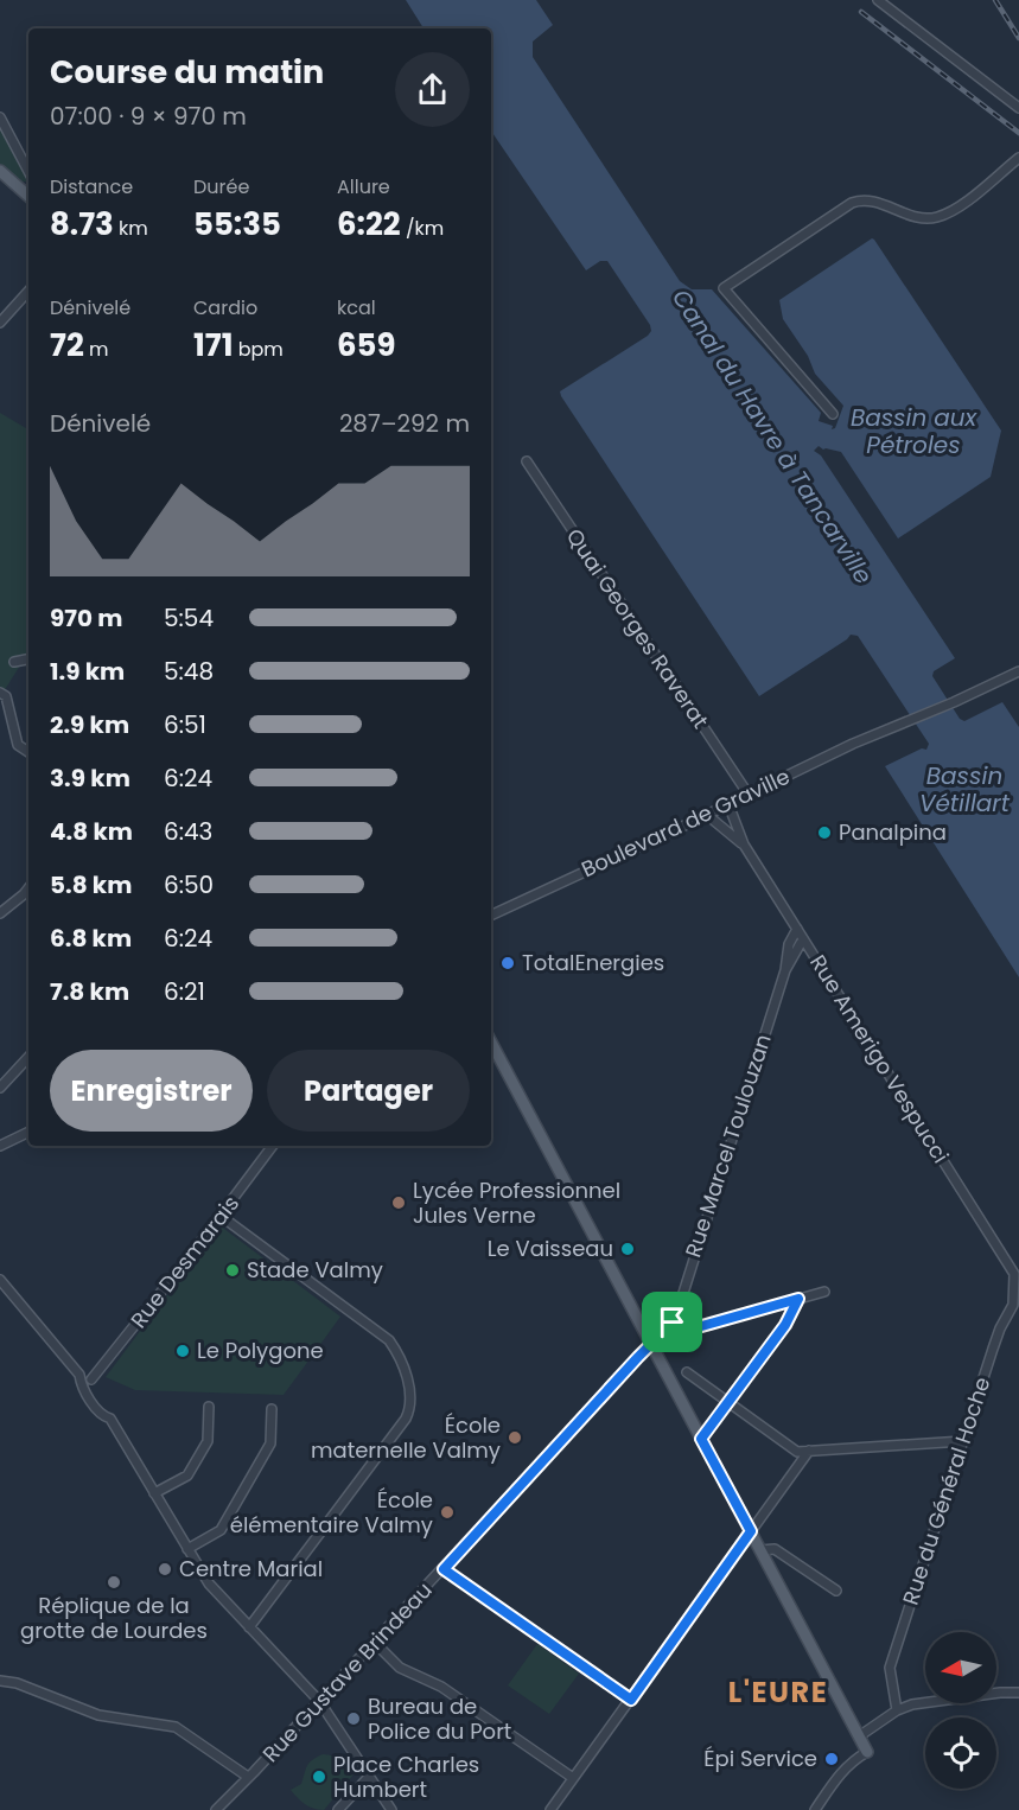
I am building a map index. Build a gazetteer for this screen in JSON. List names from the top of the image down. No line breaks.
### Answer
{"streets":{"street":["Quai Georges Raverat","Boulevard de Graville","Rue Amerigo Vespucci","Rue Marcel Toulouzan","Rue Desmarais","Rue du Général Hoche","Rue Gustave Brindeau"]},"crossings":[["Quai Georges Raverat","Boulevard de Graville"],["Boulevard de Graville","Rue Amerigo Vespucci"],["Rue Amerigo Vespucci","Rue Marcel Toulouzan"],["Rue Amerigo Vespucci","Rue du Général Hoche"],["Rue Marcel Toulouzan","Rue Gustave Brindeau"]],"districts":["L'EURE"],"water":["Bassin aux Pétroles","Canal du Havre à Tancarville","Bassin Vétillart"],"places":["Panalpina","TotalEnergies","Lycée Professionnel Jules Verne","Le Vaisseau","Stade Valmy","Le Polygone","École maternelle Valmy","École élémentaire Valmy","Centre Marial","Réplique de la grotte de Lourdes","Bureau de Police du Port","Épi Service","Place Charles Humbert"],"north":"left","page":{"heading":["Course du matin","07:00 · 9 × 970 m"],"stats":[["Distance","8.73 km"],["Durée","55:35"],["Allure","6:22 /km"],["Dénivelé","72 m"],["Cardio","171 bpm"],["kcal","659"]],"chart":["Dénivelé","287–292 m"],"list":[{"name":"970 m","note":"5:54"},{"name":"1.9 km","note":"5:48"},{"name":"2.9 km","note":"6:51"},{"name":"3.9 km","note":"6:24"},{"name":"4.8 km","note":"6:43"},{"name":"5.8 km","note":"6:50"},{"name":"6.8 km","note":"6:24"},{"name":"7.8 km","note":"6:21"}],"buttons":["Enregistrer","Partager"]}}
